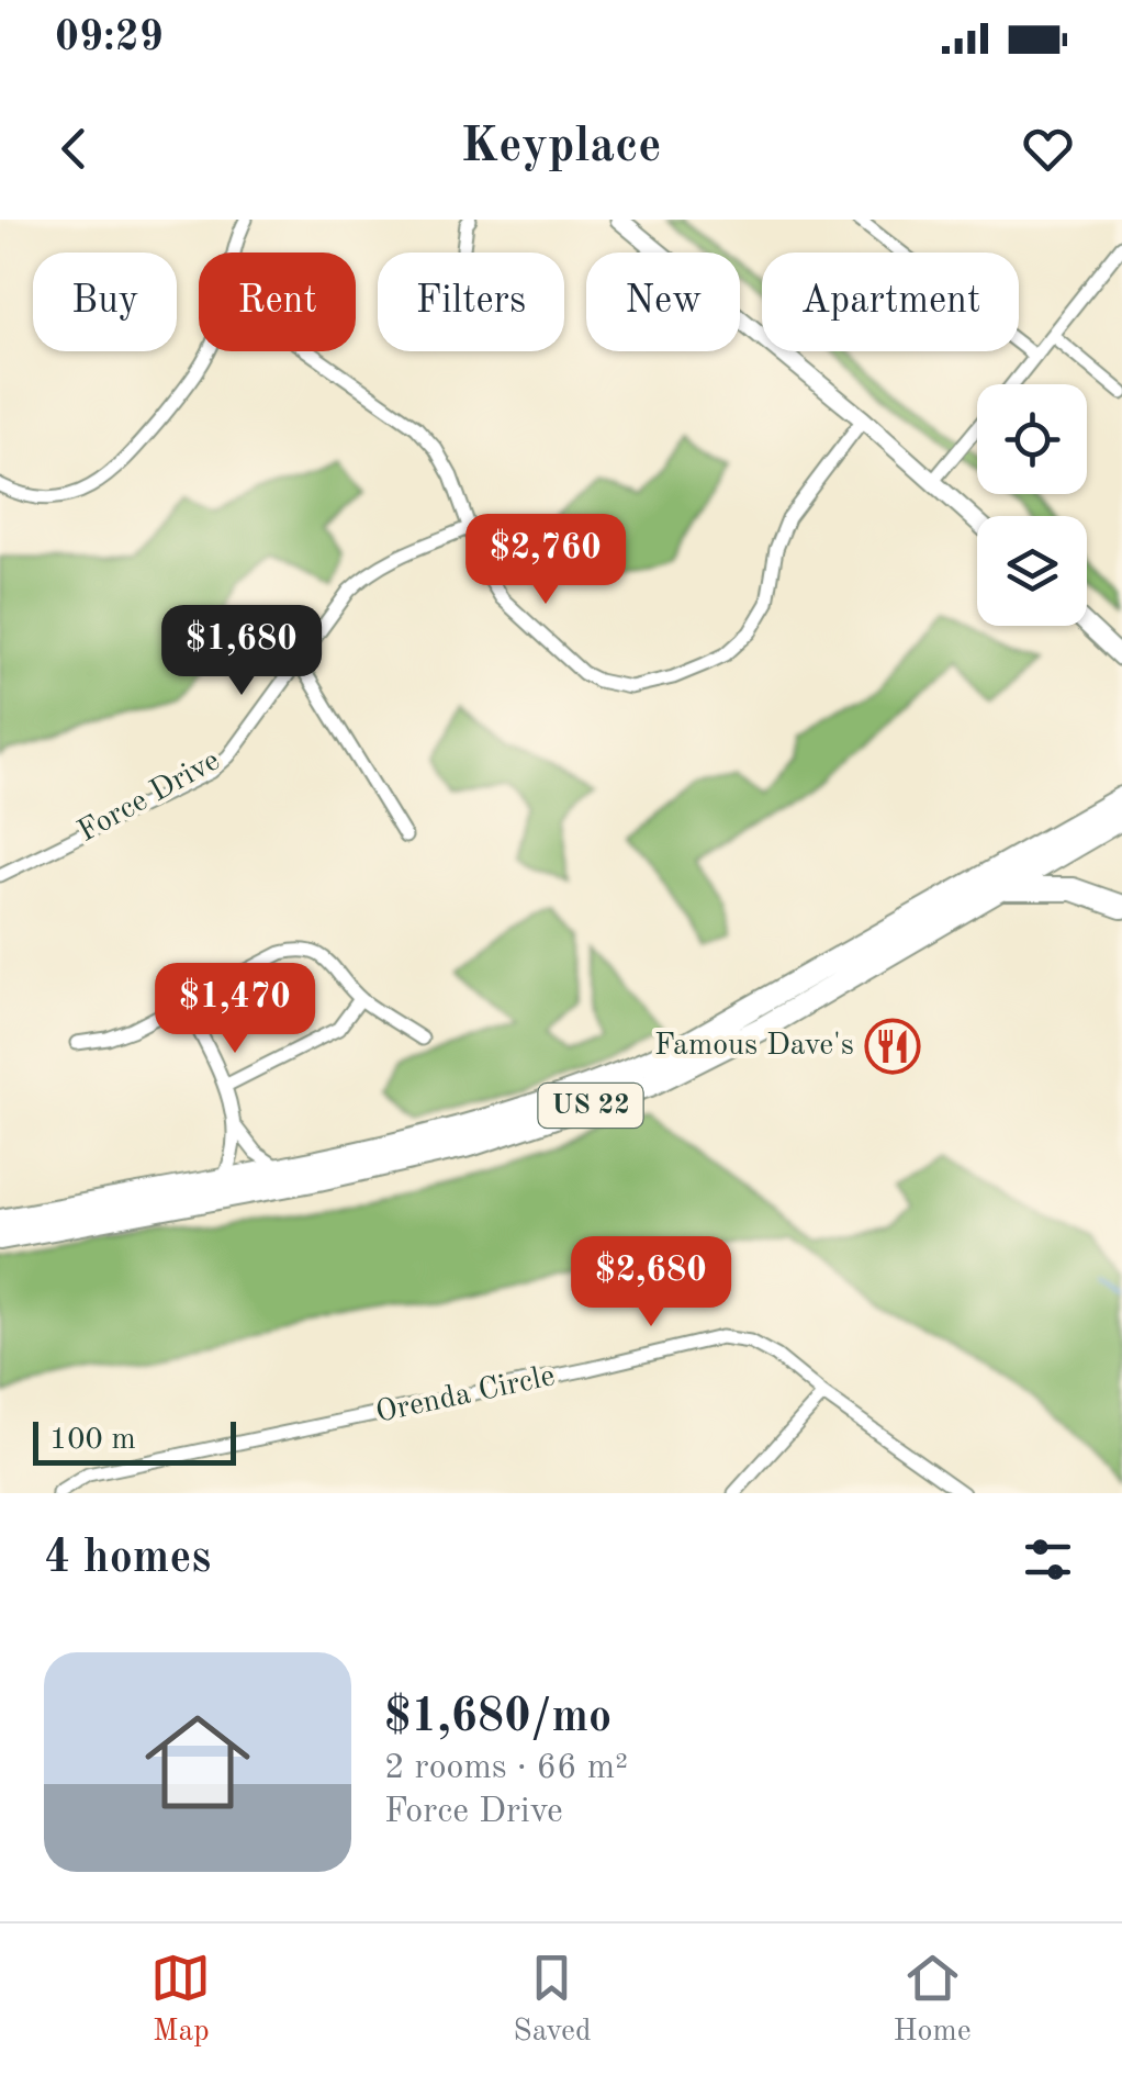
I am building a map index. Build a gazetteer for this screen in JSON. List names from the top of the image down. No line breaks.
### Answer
{"streets":{"highway":["US 22"],"street":["Force Drive","Orenda Circle"]},"places":{"restaurant":["Famous Dave's"]},"scale_bar":"100 m","page":{"status":"09:29","header":"Keyplace","chip":["Buy","Rent","Filters","New","Apartment"],"price":["$2,760","$1,680","$1,470","$2,680"],"scale":"100 m","heading":"4 homes","list":[{"name":"$1,680/mo","note":"2 rooms · 66 m² · Force Drive"}],"tabs":["Map","Saved","Home"]}}
